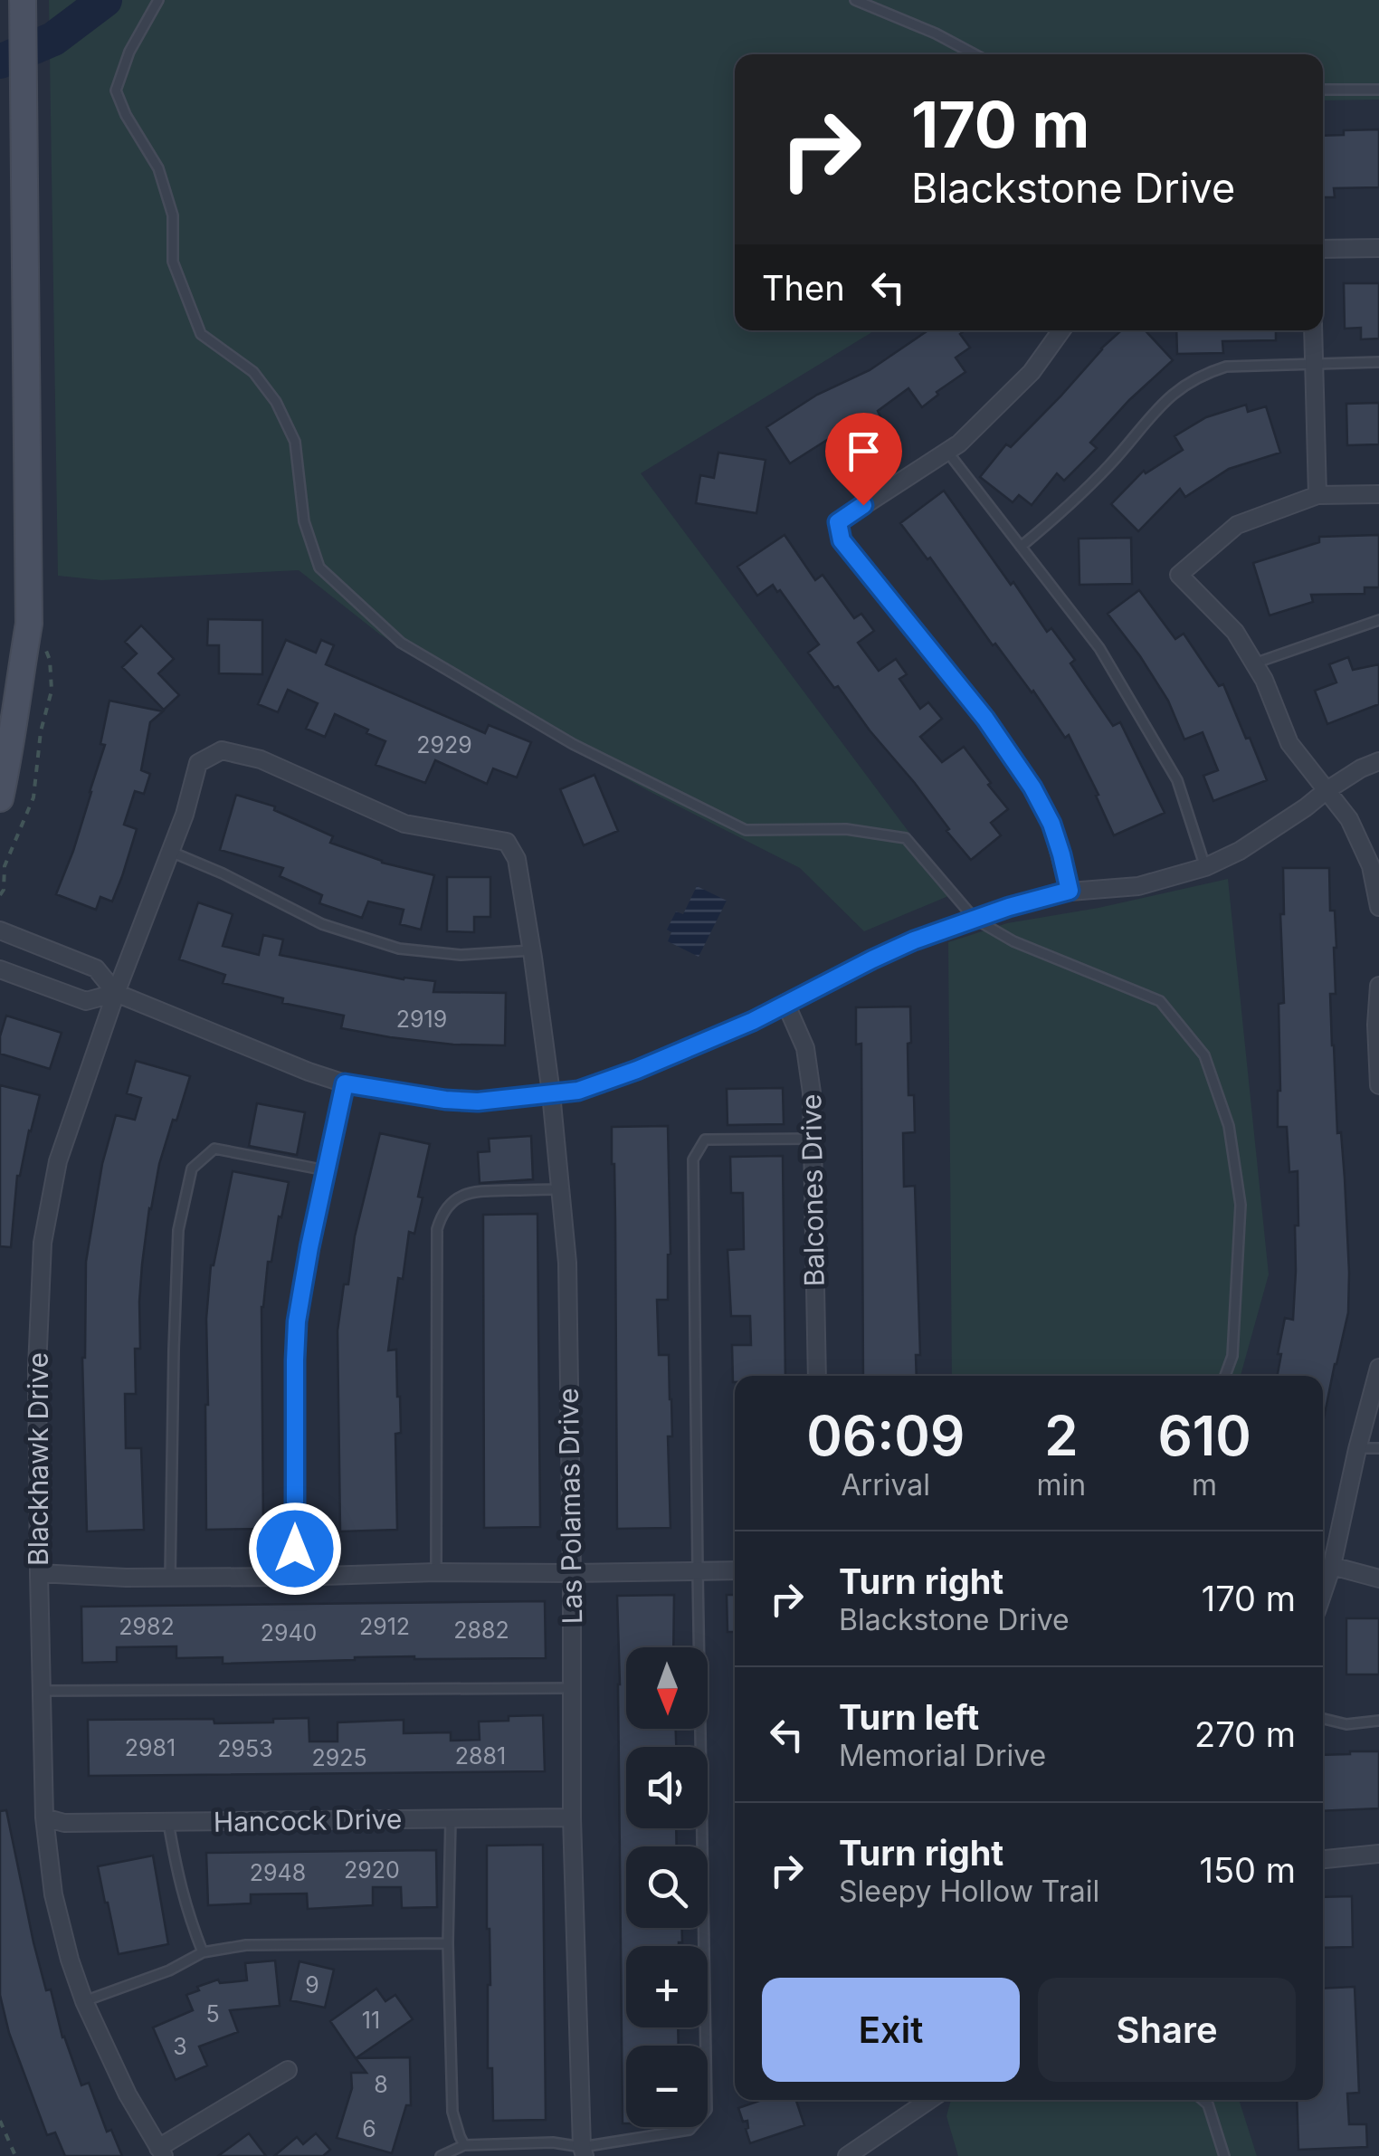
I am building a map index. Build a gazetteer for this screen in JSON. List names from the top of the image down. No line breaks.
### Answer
{"streets":{"street":["Balcones Drive","Blackhawk Drive","Las Polamas Drive","Hancock Drive"]},"crossings":[["Blackhawk Drive","Las Polamas Drive"],["Blackhawk Drive","Hancock Drive"],["Las Polamas Drive","Hancock Drive"]],"house_numbers":["2929","2919","2982","2912","2882","2940","2981","2953","2881","2925","2920","2948","9","5","11","3","8","6"],"north":"bottom","page":{"turn":["170 m","Blackstone Drive"],"then":"Then","eta":["06:09","Arrival","2","min","610","m"],"list":[{"name":"Turn right","note":"Blackstone Drive","value":"170 m"},{"name":"Turn left","note":"Memorial Drive","value":"270 m"},{"name":"Turn right","note":"Sleepy Hollow Trail","value":"150 m"}],"map_buttons":["+","−"],"buttons":["Exit","Share"]}}
